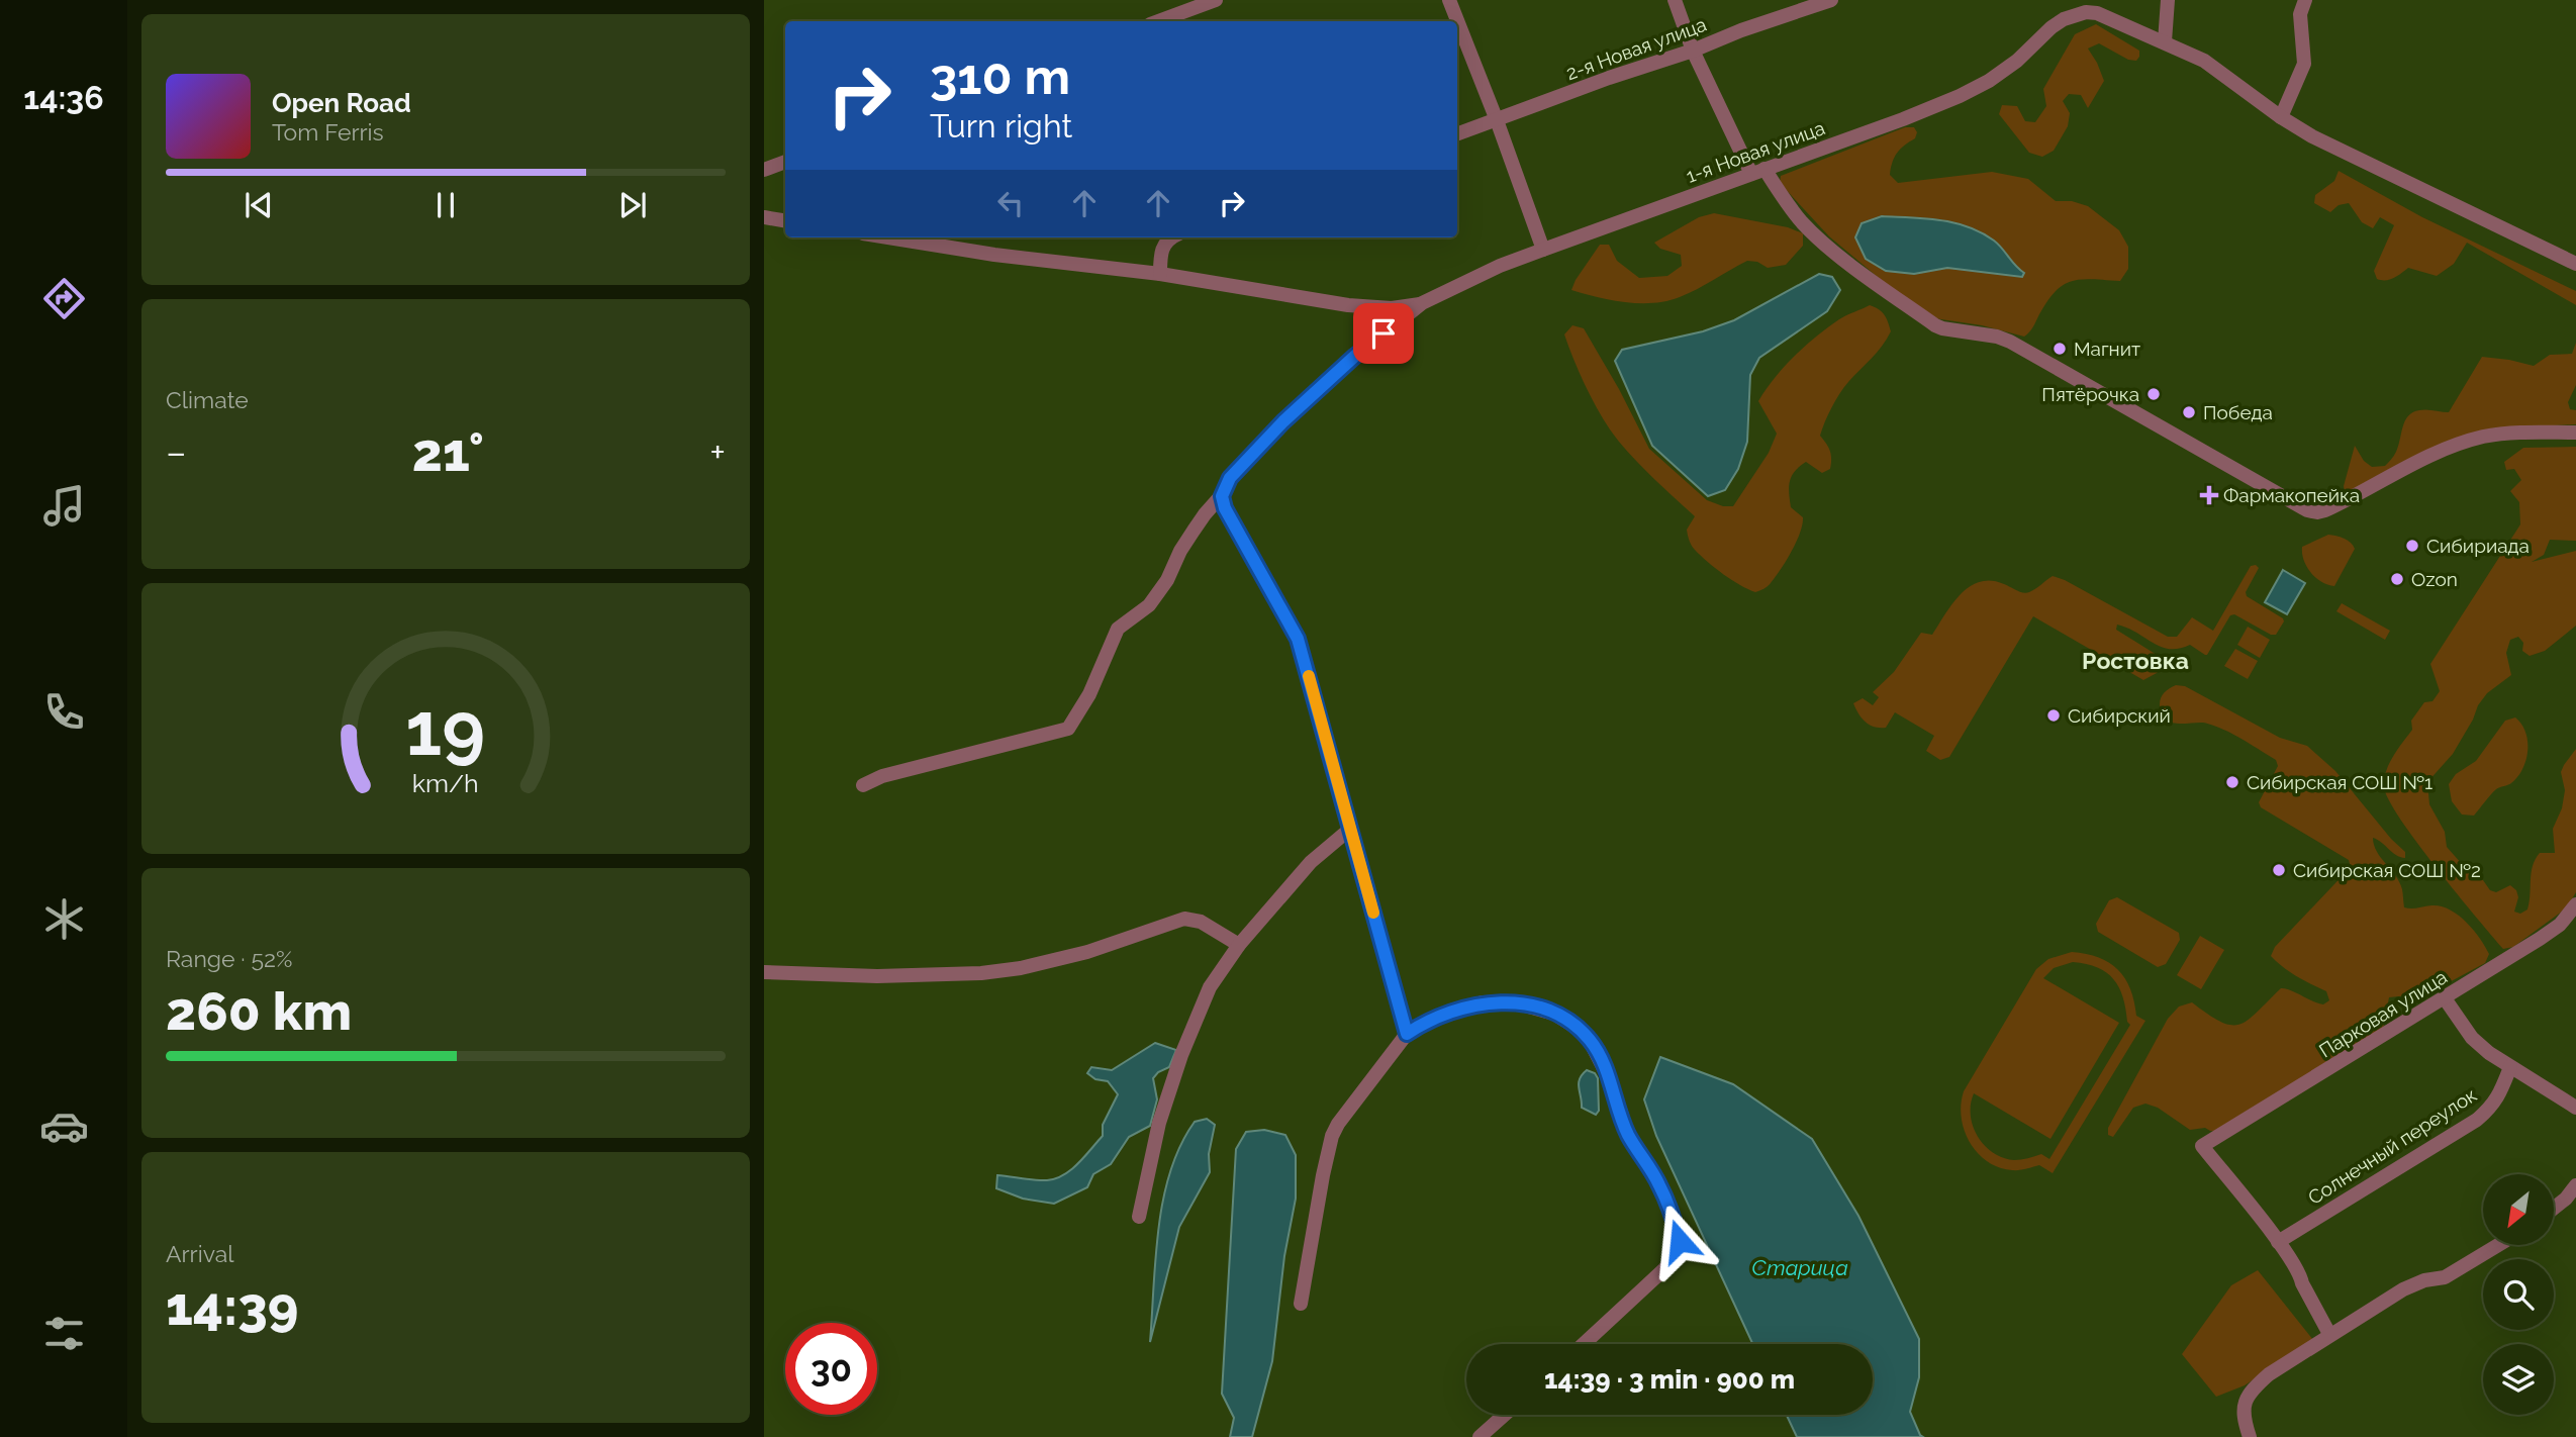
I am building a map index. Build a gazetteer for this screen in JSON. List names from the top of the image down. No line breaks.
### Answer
{"streets":{"street":["2-я Новая улица","1-я Новая улица","Парковая улица","Солнечный переулок"]},"crossings":[["Парковая улица","Солнечный переулок"]],"districts":["Ростовка"],"water":["Старица"],"places":{"other":["Магнит","Пятёрочка","Победа","Сибириада","Ozon","Сибирский","Сибирская СОШ №1","Сибирская СОШ №2"],"health":["Фармакопейка"]},"north":"bottom left","page":{"tabs":"14:36","turn":["310 m","Turn right"],"song":["Open Road","Tom Ferris"],"tile":["Climate",["Range · 52%","260 km"],["Arrival","14:39"]],"heat":["−","21°","+"],"limit":"30","trip":"14:39 · 3 min · 900 m","gauge":["19","km/h"]}}
